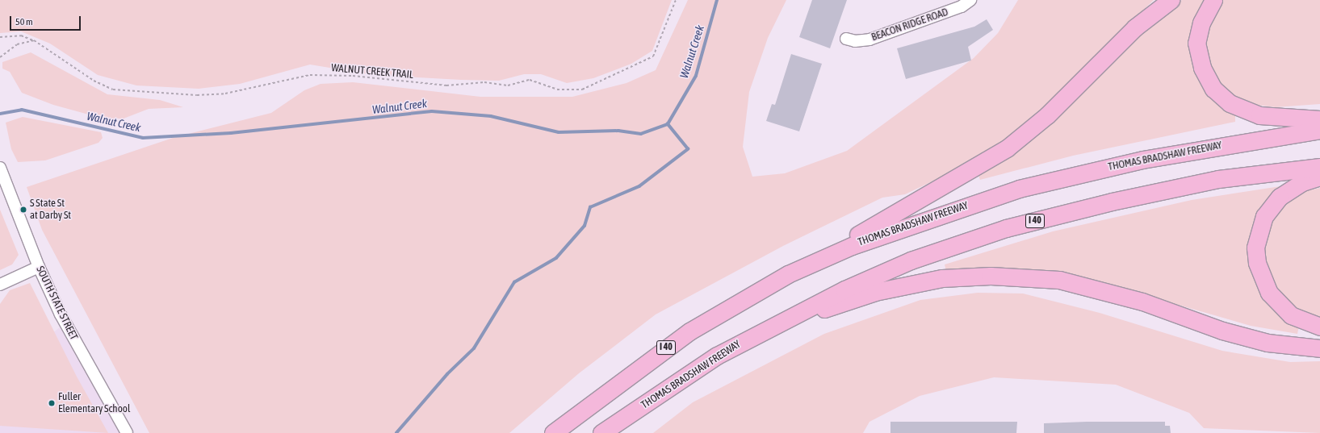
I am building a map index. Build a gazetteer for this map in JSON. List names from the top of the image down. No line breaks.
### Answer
{"streets":{"highway":["THOMAS BRADSHAW FREEWAY","I 40"],"street":["BEACON RIDGE ROAD","SOUTH STATE STREET"],"path":["WALNUT CREEK TRAIL"]},"water":["Walnut Creek"],"places":["S State St at Darby St","Fuller Elementary School"],"scale_bar":"50 m"}
